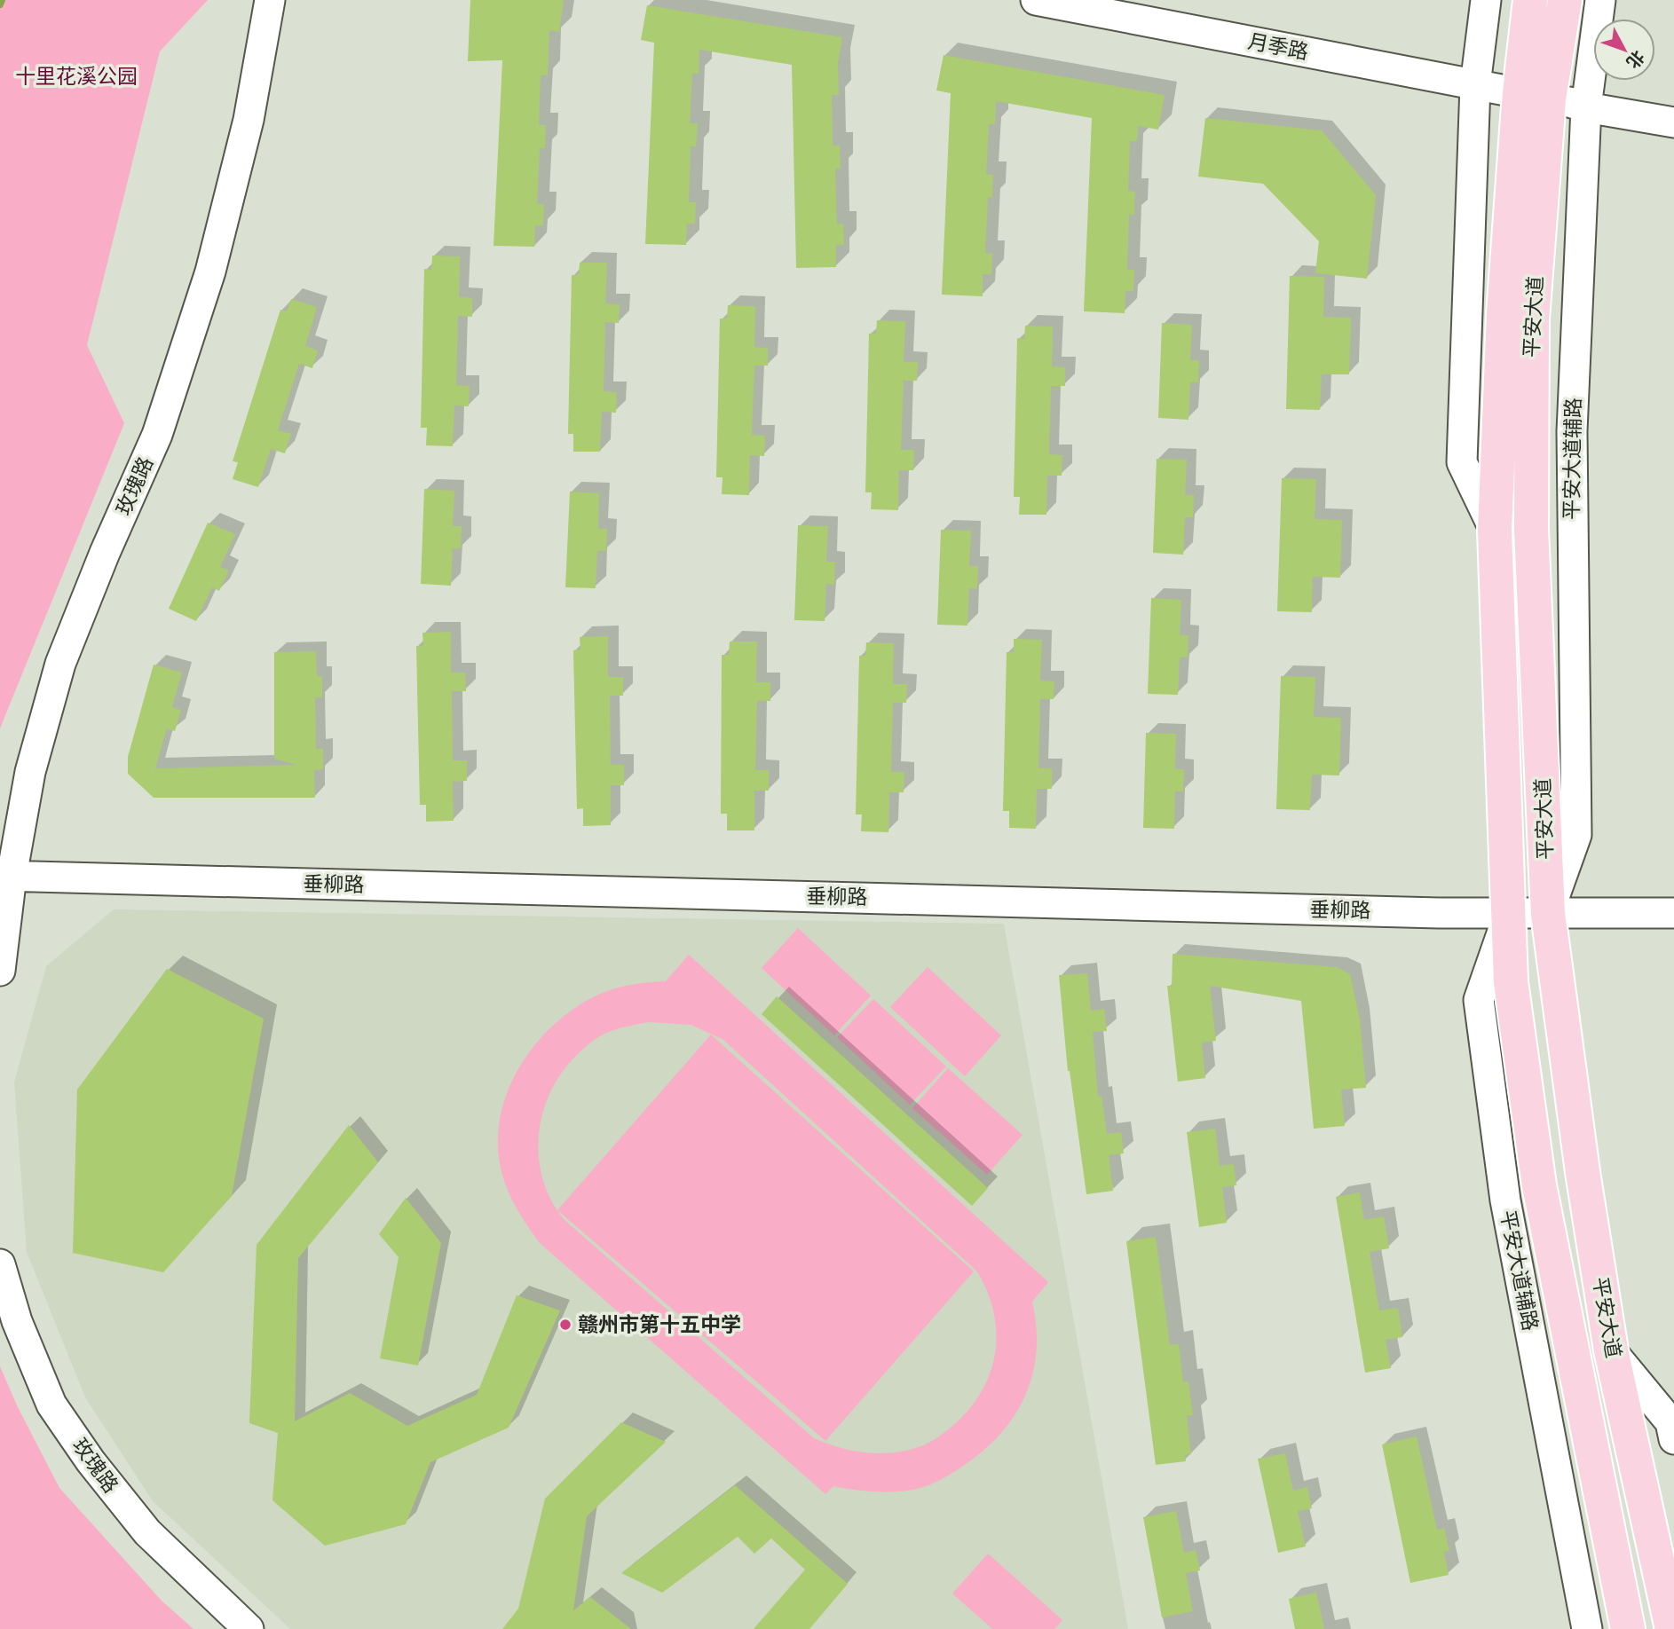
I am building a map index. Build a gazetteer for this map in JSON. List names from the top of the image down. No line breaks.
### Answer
{"streets":{"main road":["平安大道"],"street":["月季路","平安大道辅路","玫瑰路","垂柳路"]},"crossings":[["月季路","平安大道"],["月季路","平安大道辅路"],["平安大道","平安大道辅路"],["平安大道","垂柳路"],["平安大道辅路","垂柳路"],["玫瑰路","垂柳路"]],"parks":["十里花溪公园"],"places":["赣州市第十五中学"],"north":"bottom right"}
